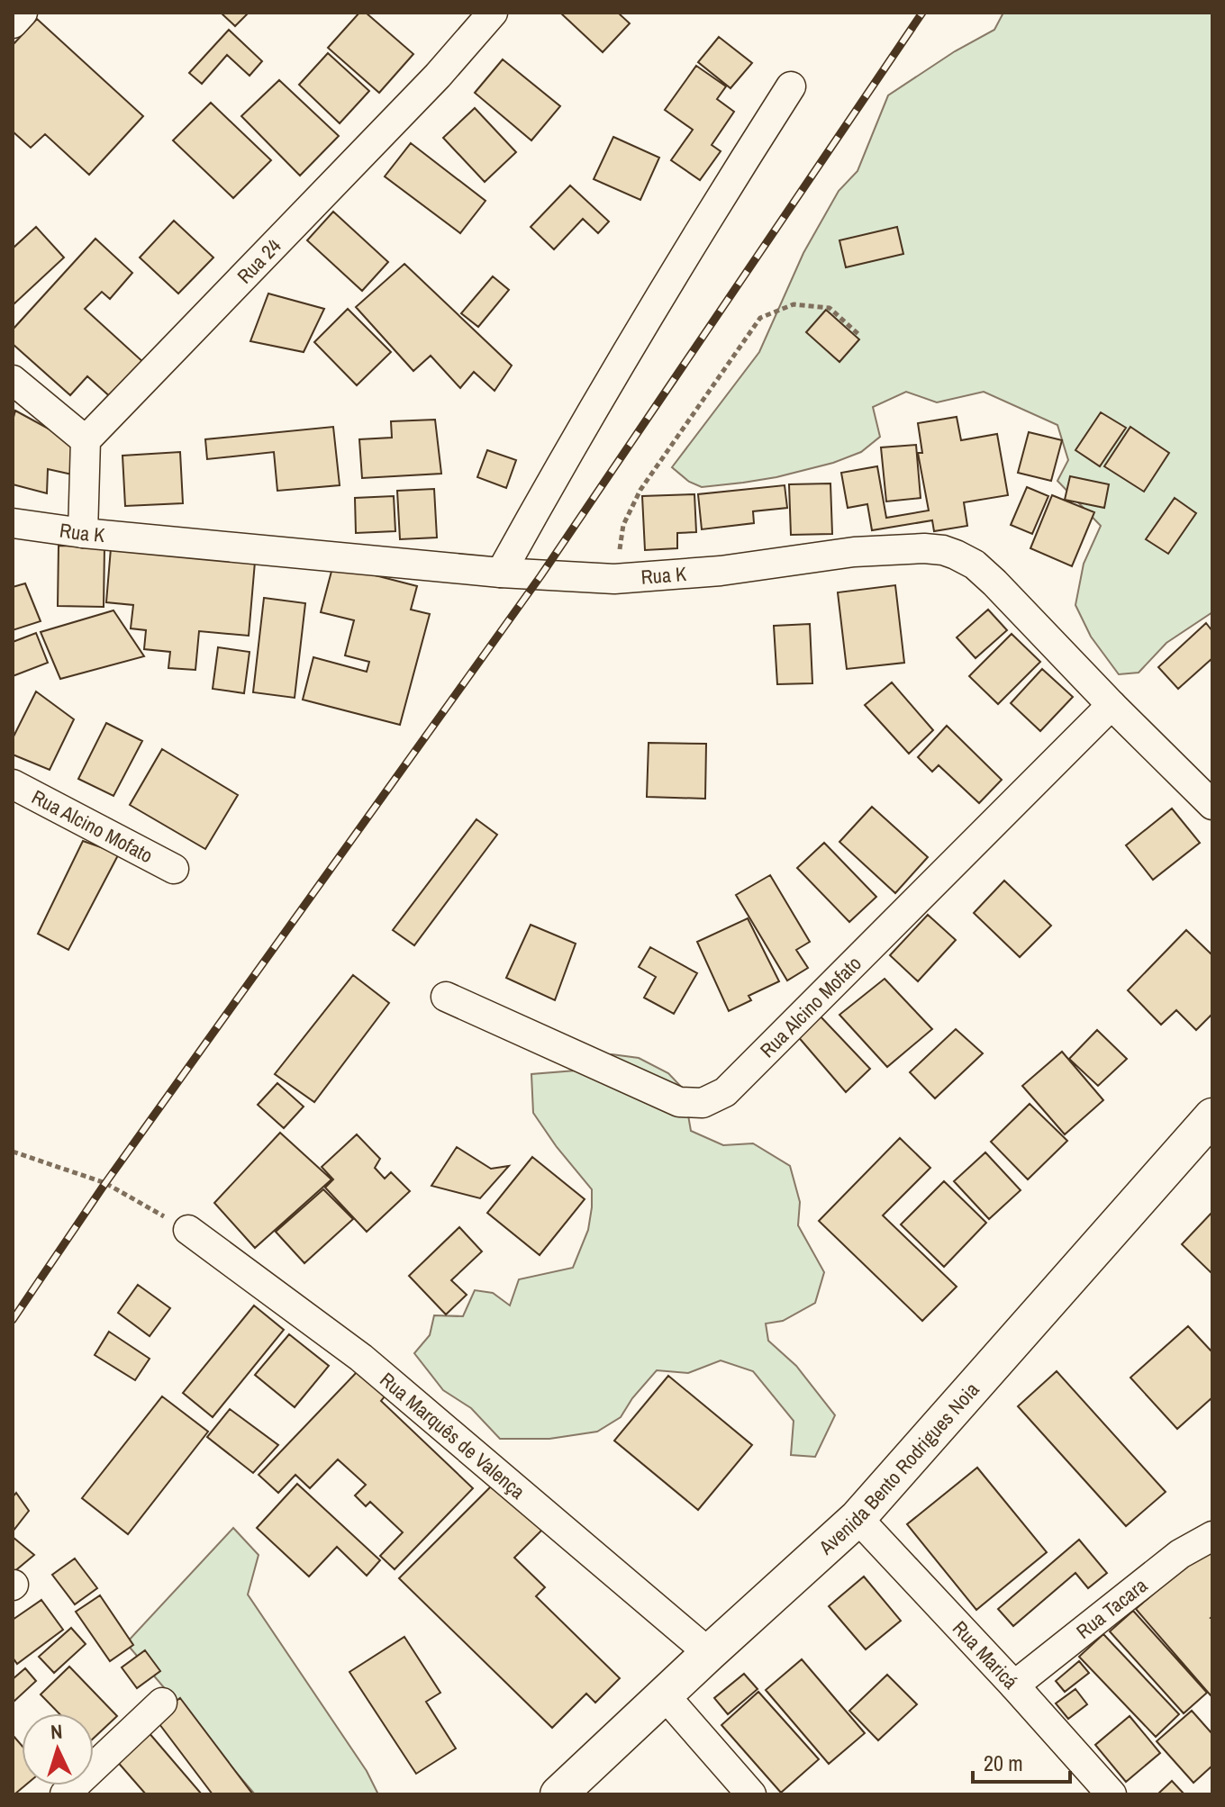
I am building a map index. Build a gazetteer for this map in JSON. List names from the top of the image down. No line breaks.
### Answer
{"streets":{"street":["Rua 24","Rua K","Rua Alcino Mofato","Rua Marquês de Valença","Avenida Bento Rodrigues Noia","Rua Tacara","Rua Maricá"]},"crossings":[["Rua K","Rua Alcino Mofato"],["Rua Marquês de Valença","Avenida Bento Rodrigues Noia"],["Avenida Bento Rodrigues Noia","Rua Maricá"],["Rua Tacara","Rua Maricá"]],"scale_bar":"20 m","north":"top"}
